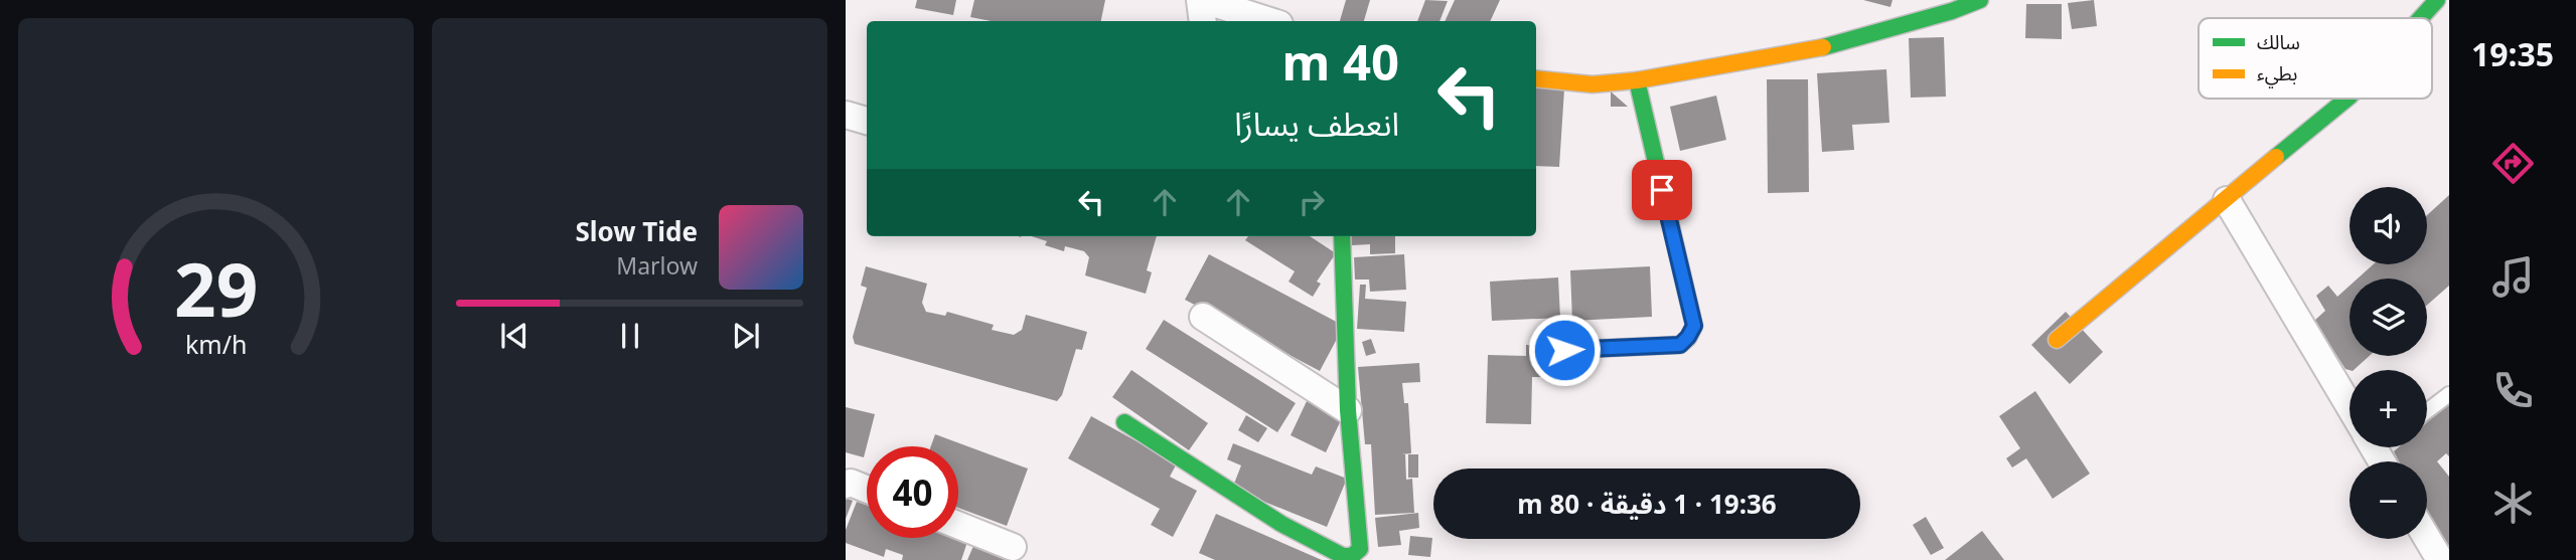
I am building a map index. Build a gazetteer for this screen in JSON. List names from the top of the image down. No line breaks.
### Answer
{"legend":["سالك","بطيء"],"page":{"tabs":"19:35","turn":["40 m","انعطف يسارًا"],"map_buttons":["+","−"],"song":["Slow Tide","Marlow"],"limit":"40","trip":"19:36 · 1 دقيقة · 80 m","gauge":["29","km/h"]}}
